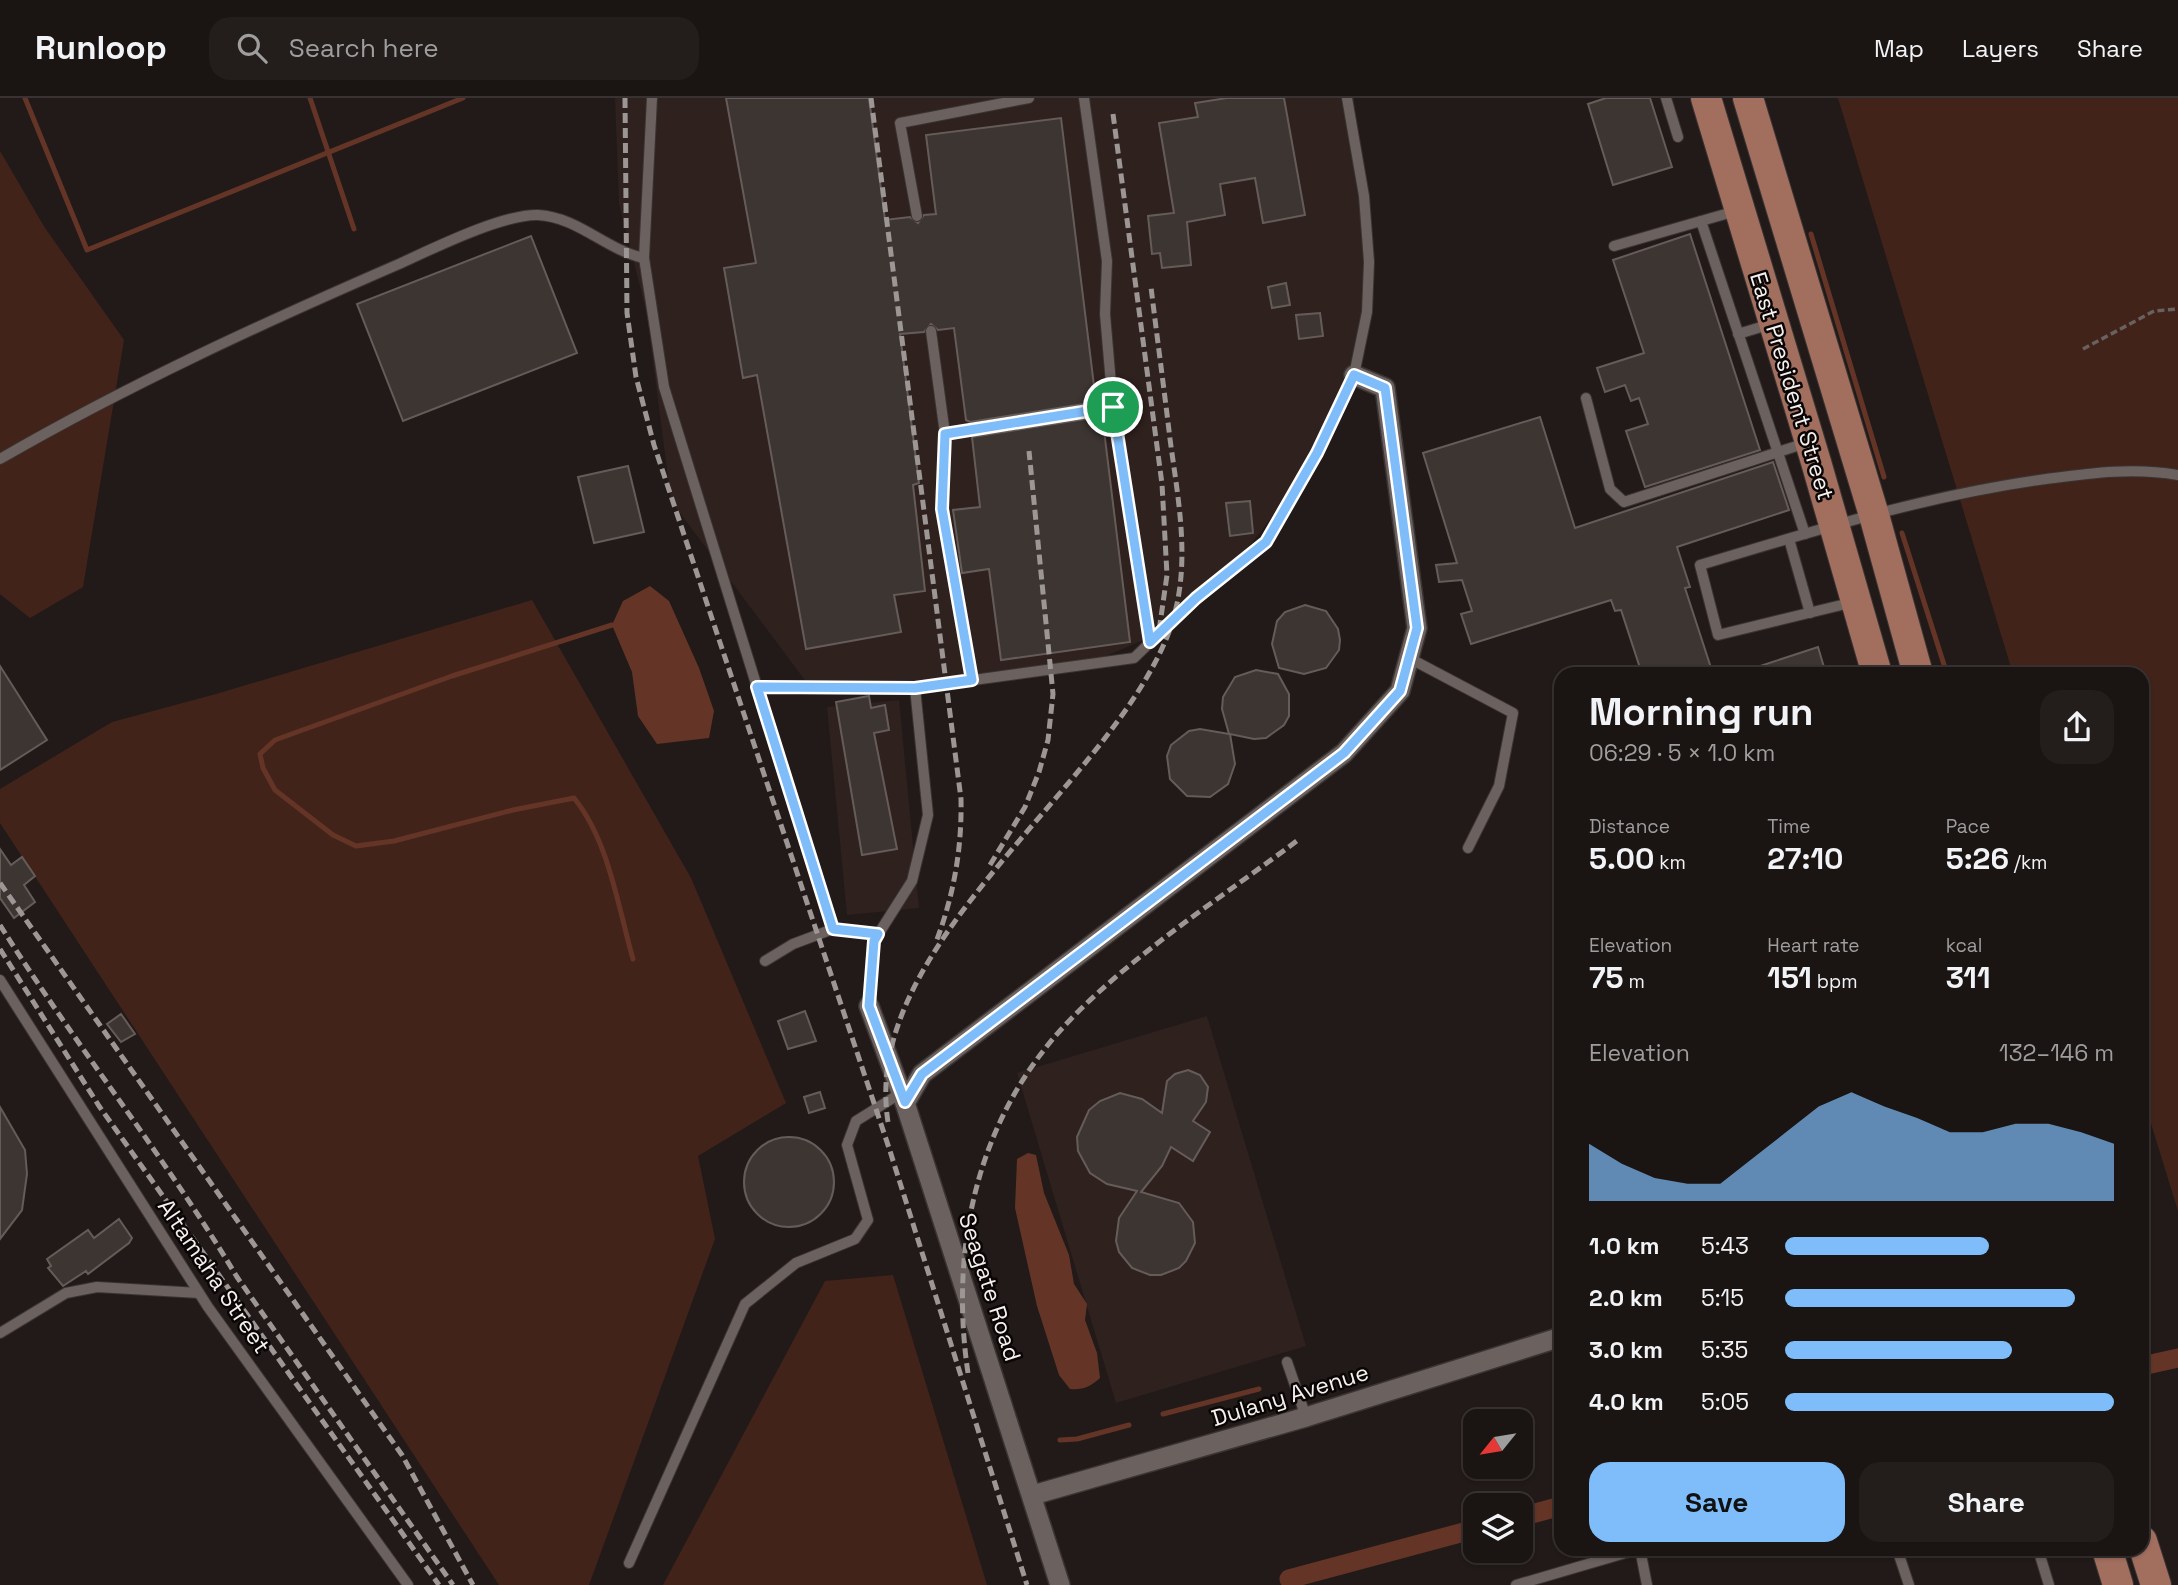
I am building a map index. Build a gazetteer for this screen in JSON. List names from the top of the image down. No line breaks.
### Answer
{"streets":{"main road":["East President Street"],"street":["Seagate Road","Dulany Avenue"],"lane":["Altamaha Street"]},"crossings":[["Seagate Road","Dulany Avenue"]],"north":"bottom left","page":{"header":"Runloop","search":"Search here","nav":["Map","Layers","Share"],"heading":["Morning run","06:29 · 5 × 1.0 km"],"stats":[["Distance","5.00 km"],["Time","27:10"],["Pace","5:26 /km"],["Elevation","75 m"],["Heart rate","151 bpm"],["kcal","311"]],"chart":["Elevation","132–146 m"],"list":[{"name":"1.0 km","note":"5:43"},{"name":"2.0 km","note":"5:15"},{"name":"3.0 km","note":"5:35"},{"name":"4.0 km","note":"5:05"}],"buttons":["Save","Share"]}}
